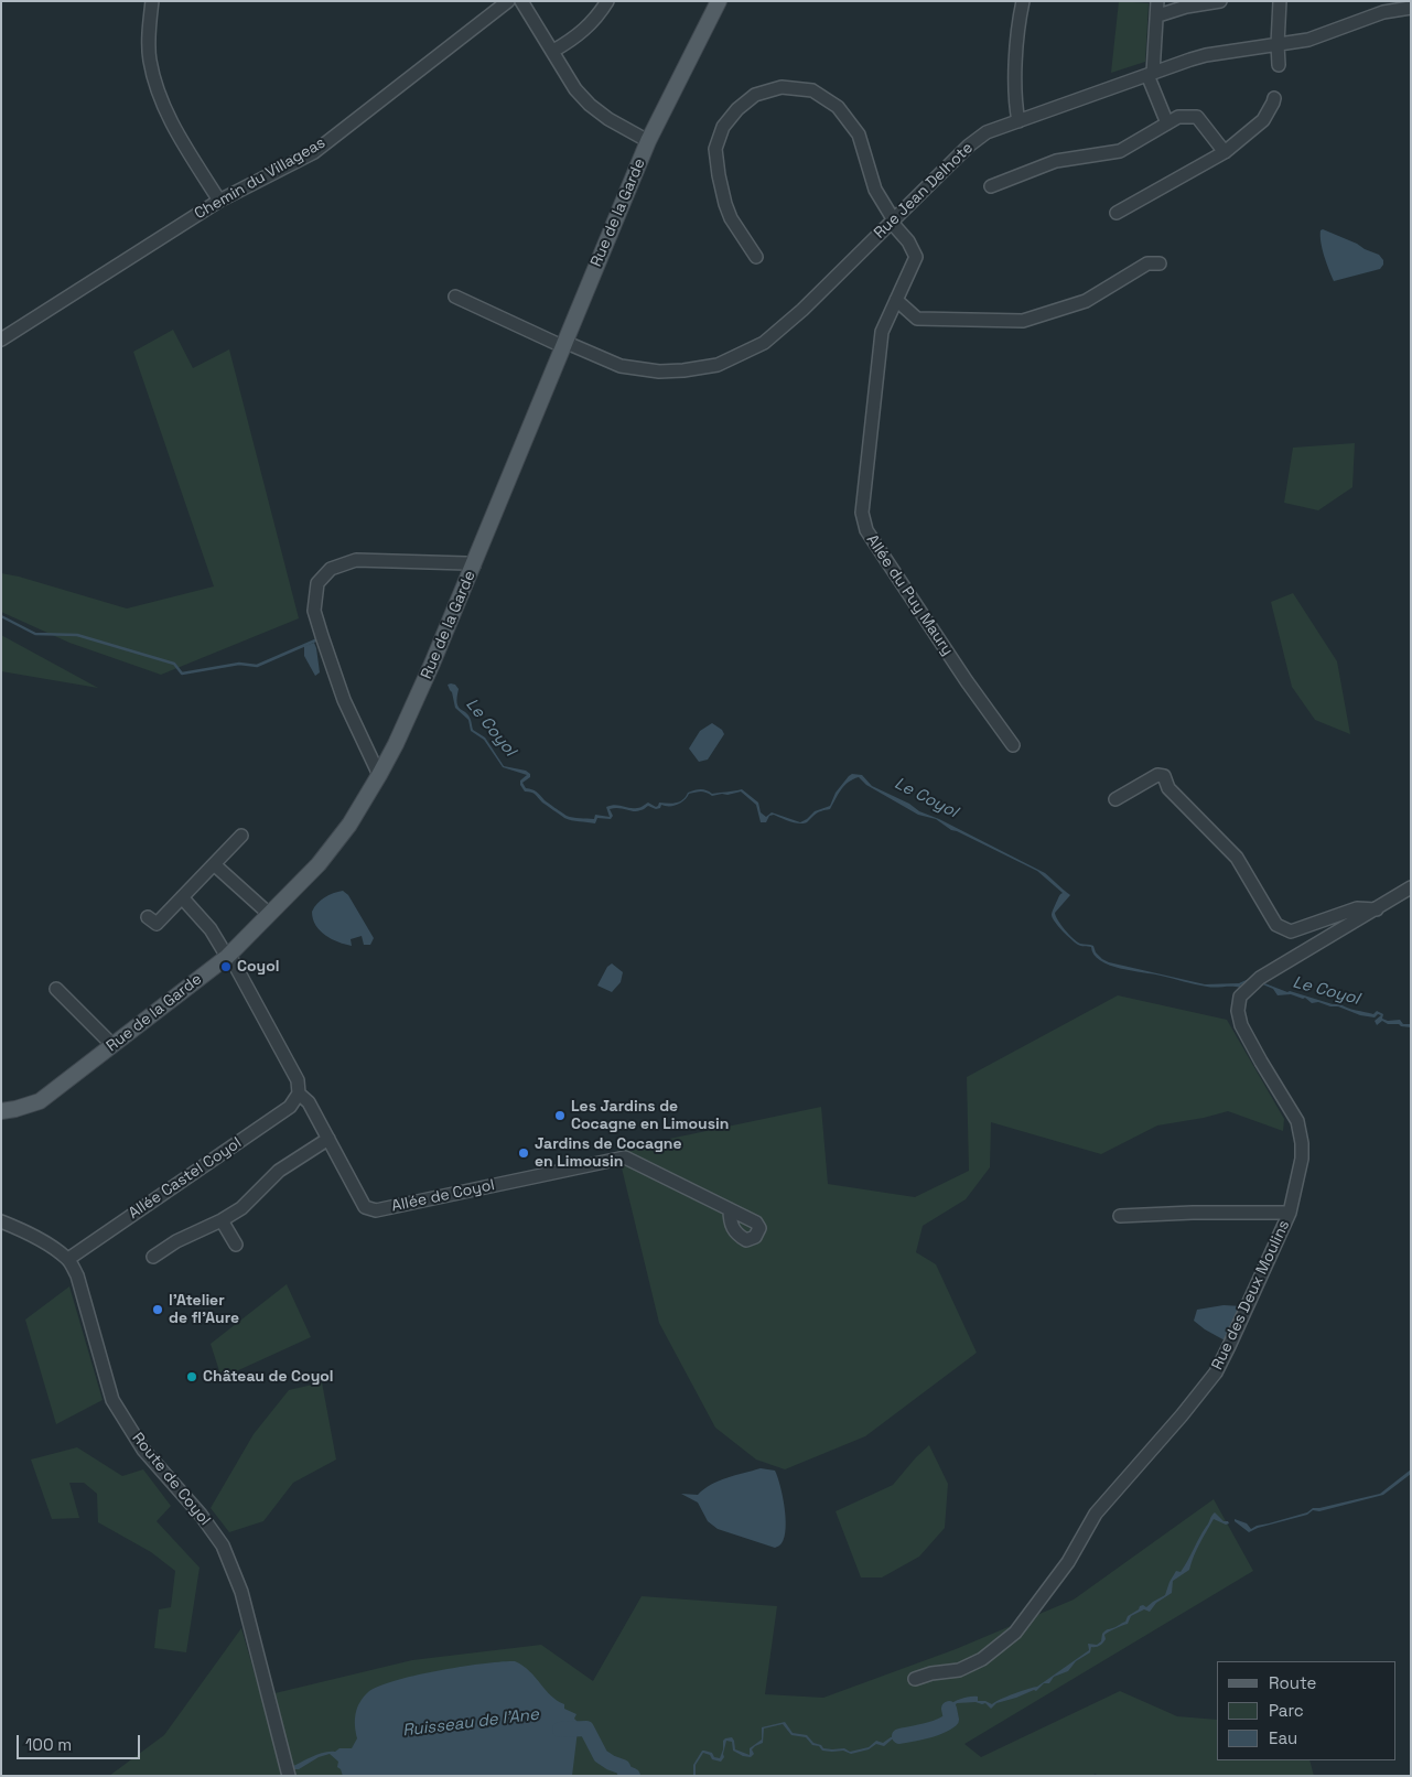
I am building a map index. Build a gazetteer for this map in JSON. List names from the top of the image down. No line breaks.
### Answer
{"streets":{"main road":["Rue de la Garde"],"street":["Chemin du Villageas","Rue Jean Delhote","Allée du Puy Maury","Allée Castel Coyol","Allée de Coyol","Rue des Deux Moulins","Route de Coyol"]},"crossings":[["Rue Jean Delhote","Rue de la Garde"],["Rue Jean Delhote","Allée du Puy Maury"],["Rue de la Garde","Allée de Coyol"],["Allée Castel Coyol","Allée de Coyol"],["Allée Castel Coyol","Route de Coyol"]],"water":["Le Coyol","Ruisseau de l'Ane"],"places":["Coyol","Les Jardins de Cocagne en Limousin","Jardins de Cocagne en Limousin","l'Atelier de fl'Aure","Château de Coyol"],"legend":["Route","Parc","Eau"],"scale_bar":"100 m"}
